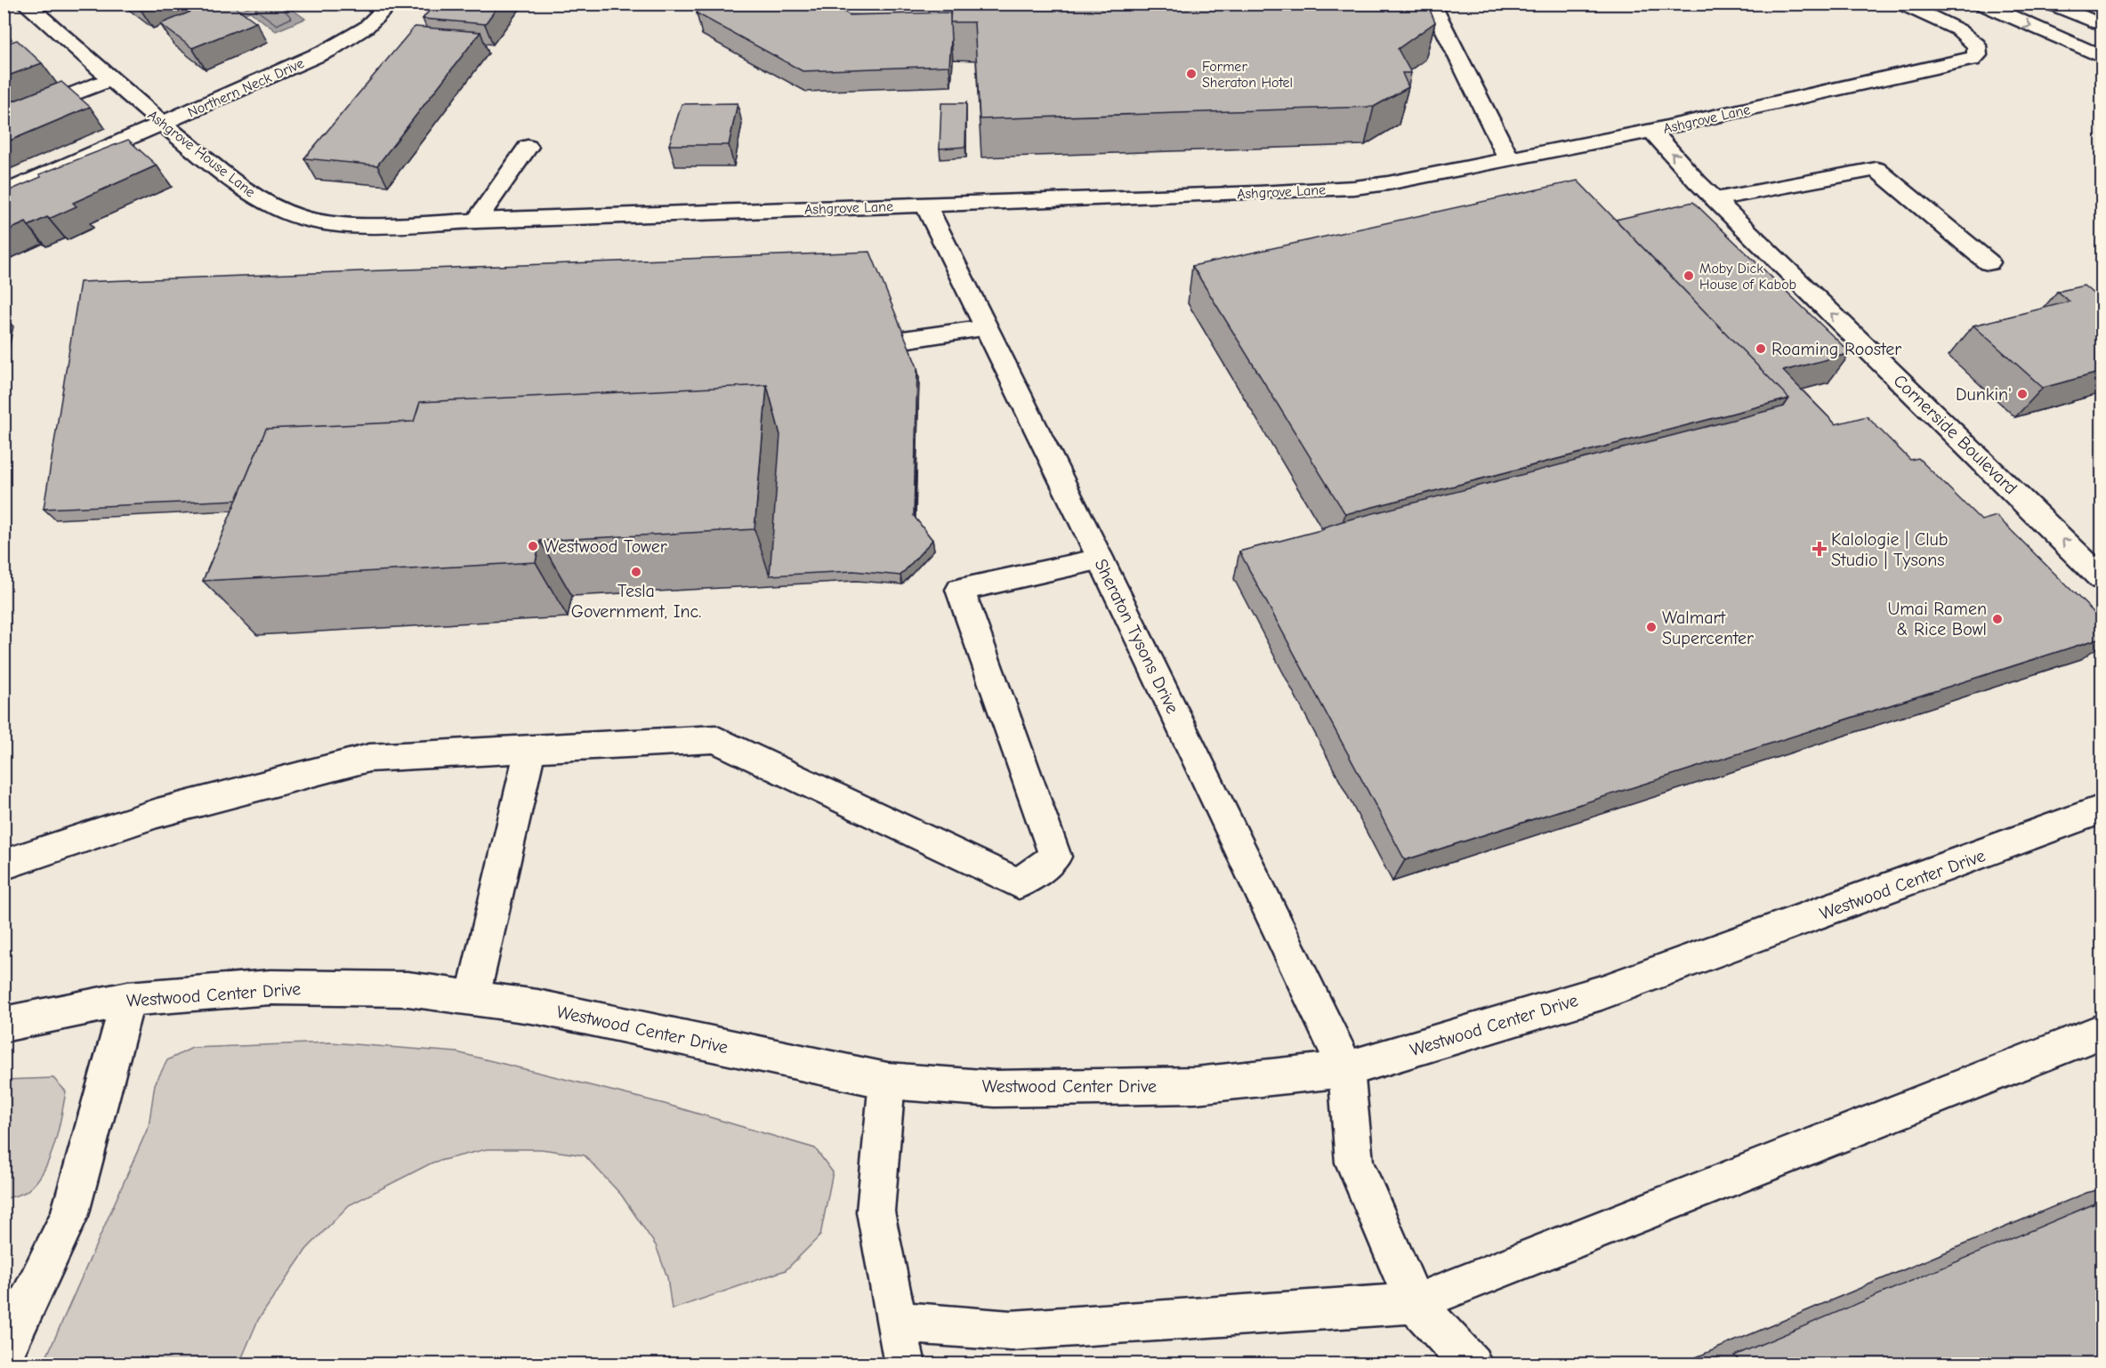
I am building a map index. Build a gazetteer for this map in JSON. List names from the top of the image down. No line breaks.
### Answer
{"streets":{"main road":["Northern Neck Drive","Ashgrove Lane","Ashgrove House Lane","Cornerside Boulevard","Sheraton Tysons Drive","Westwood Center Drive"]},"crossings":[["Northern Neck Drive","Ashgrove House Lane"],["Ashgrove Lane","Ashgrove House Lane"],["Ashgrove Lane","Cornerside Boulevard"],["Ashgrove Lane","Sheraton Tysons Drive"],["Sheraton Tysons Drive","Westwood Center Drive"]],"one_way":["Cornerside Boulevard"],"places":{"other":["Former Sheraton Hotel","Moby Dick House of Kabob","Roaming Rooster","Dunkin'","Westwood Tower","Tesla Government, Inc.","Umai Ramen & Rice Bowl","Walmart Supercenter"],"health":["Kalologie | Club Studio | Tysons"]}}
